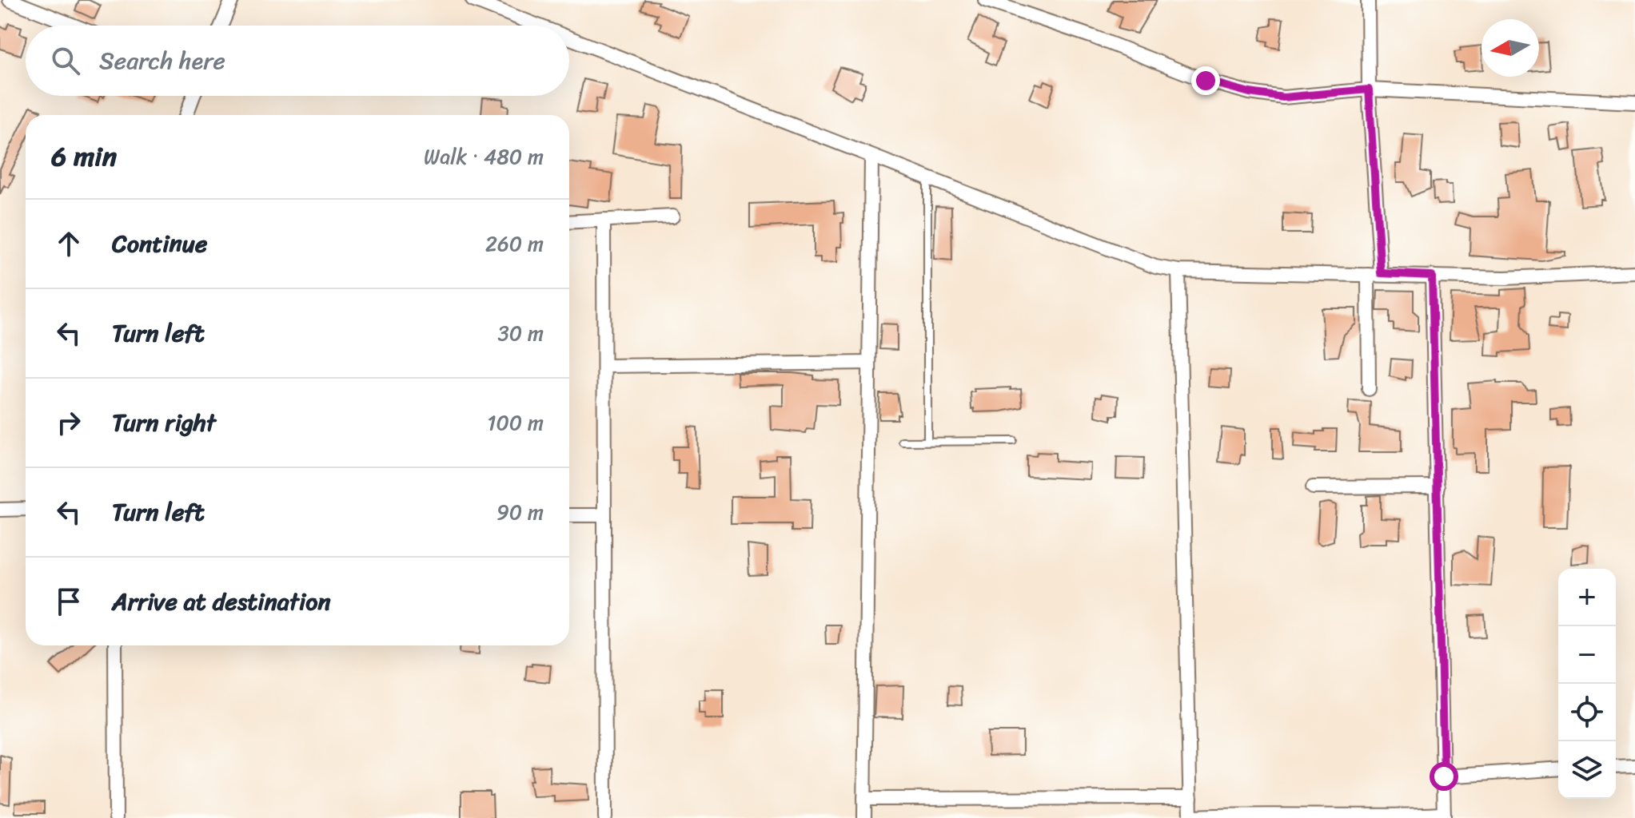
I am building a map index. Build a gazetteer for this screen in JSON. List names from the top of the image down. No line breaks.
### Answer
{"north":"left","page":{"search":"Search here","heading":["6 min","Walk · 480 m"],"list":[["Continue","260 m"],["Turn left","30 m"],["Turn right","100 m"],["Turn left","90 m"],"Arrive at destination"],"map_buttons":["+","−"]}}
